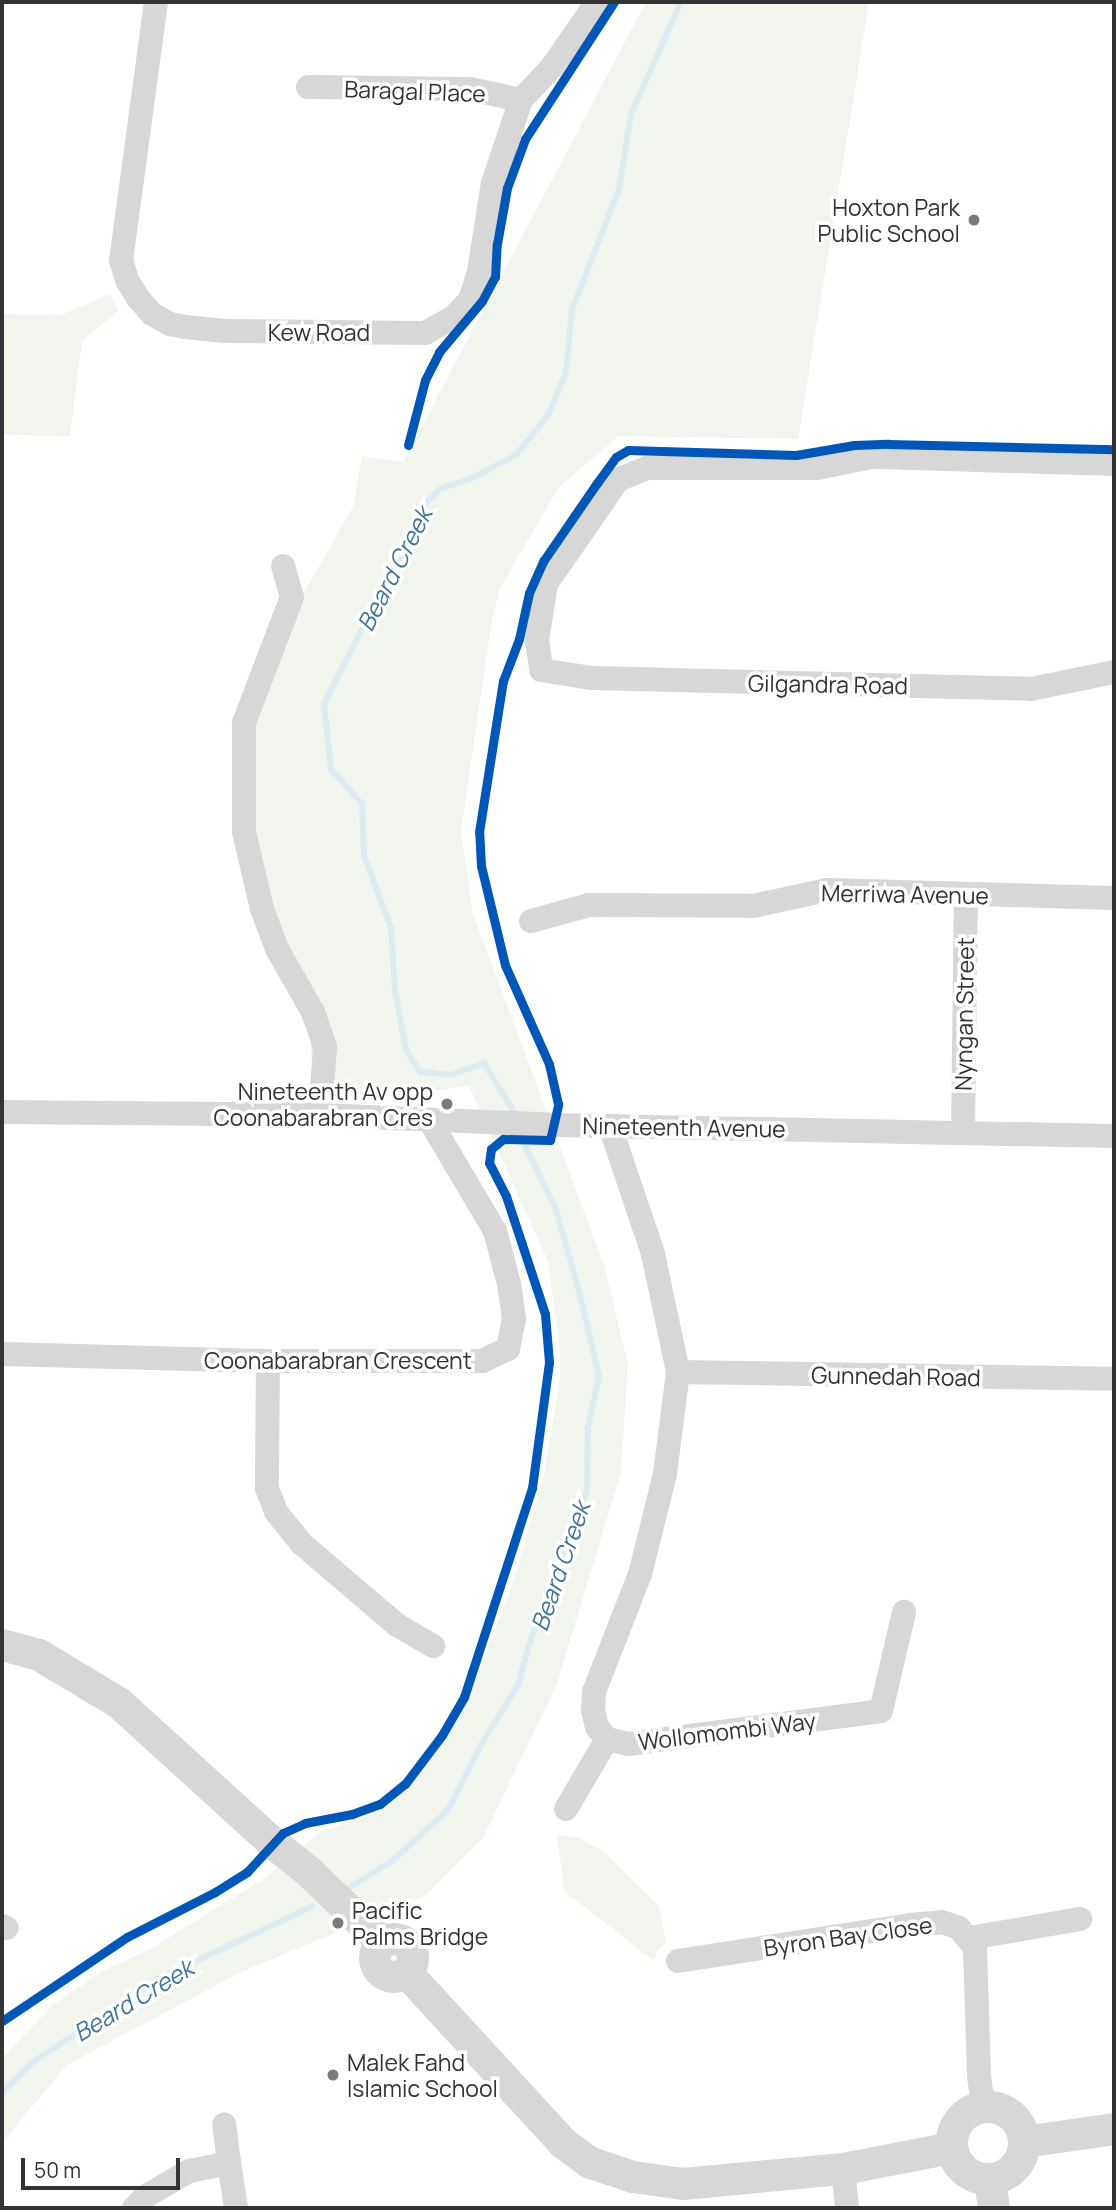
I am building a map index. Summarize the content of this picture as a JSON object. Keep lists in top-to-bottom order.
{
  "streets": {
    "street": [
      "Baragal Place",
      "Kew Road",
      "Gilgandra Road",
      "Merriwa Avenue",
      "Nyngan Street",
      "Nineteenth Avenue",
      "Coonabarabran Crescent",
      "Gunnedah Road",
      "Wollomombi Way",
      "Byron Bay Close"
    ]
  },
  "crossings": [
    ["Baragal Place", "Kew Road"],
    ["Merriwa Avenue", "Nyngan Street"],
    ["Nyngan Street", "Nineteenth Avenue"],
    ["Nineteenth Avenue", "Coonabarabran Crescent"],
    ["Nineteenth Avenue", "Wollomombi Way"],
    ["Gunnedah Road", "Wollomombi Way"]
  ],
  "water": ["Beard Creek"],
  "places": [
    "Hoxton Park Public School",
    "Nineteenth Av opp Coonabarabran Cres",
    "Pacific Palms Bridge",
    "Malek Fahd Islamic School"
  ],
  "scale_bar": "50 m"
}
